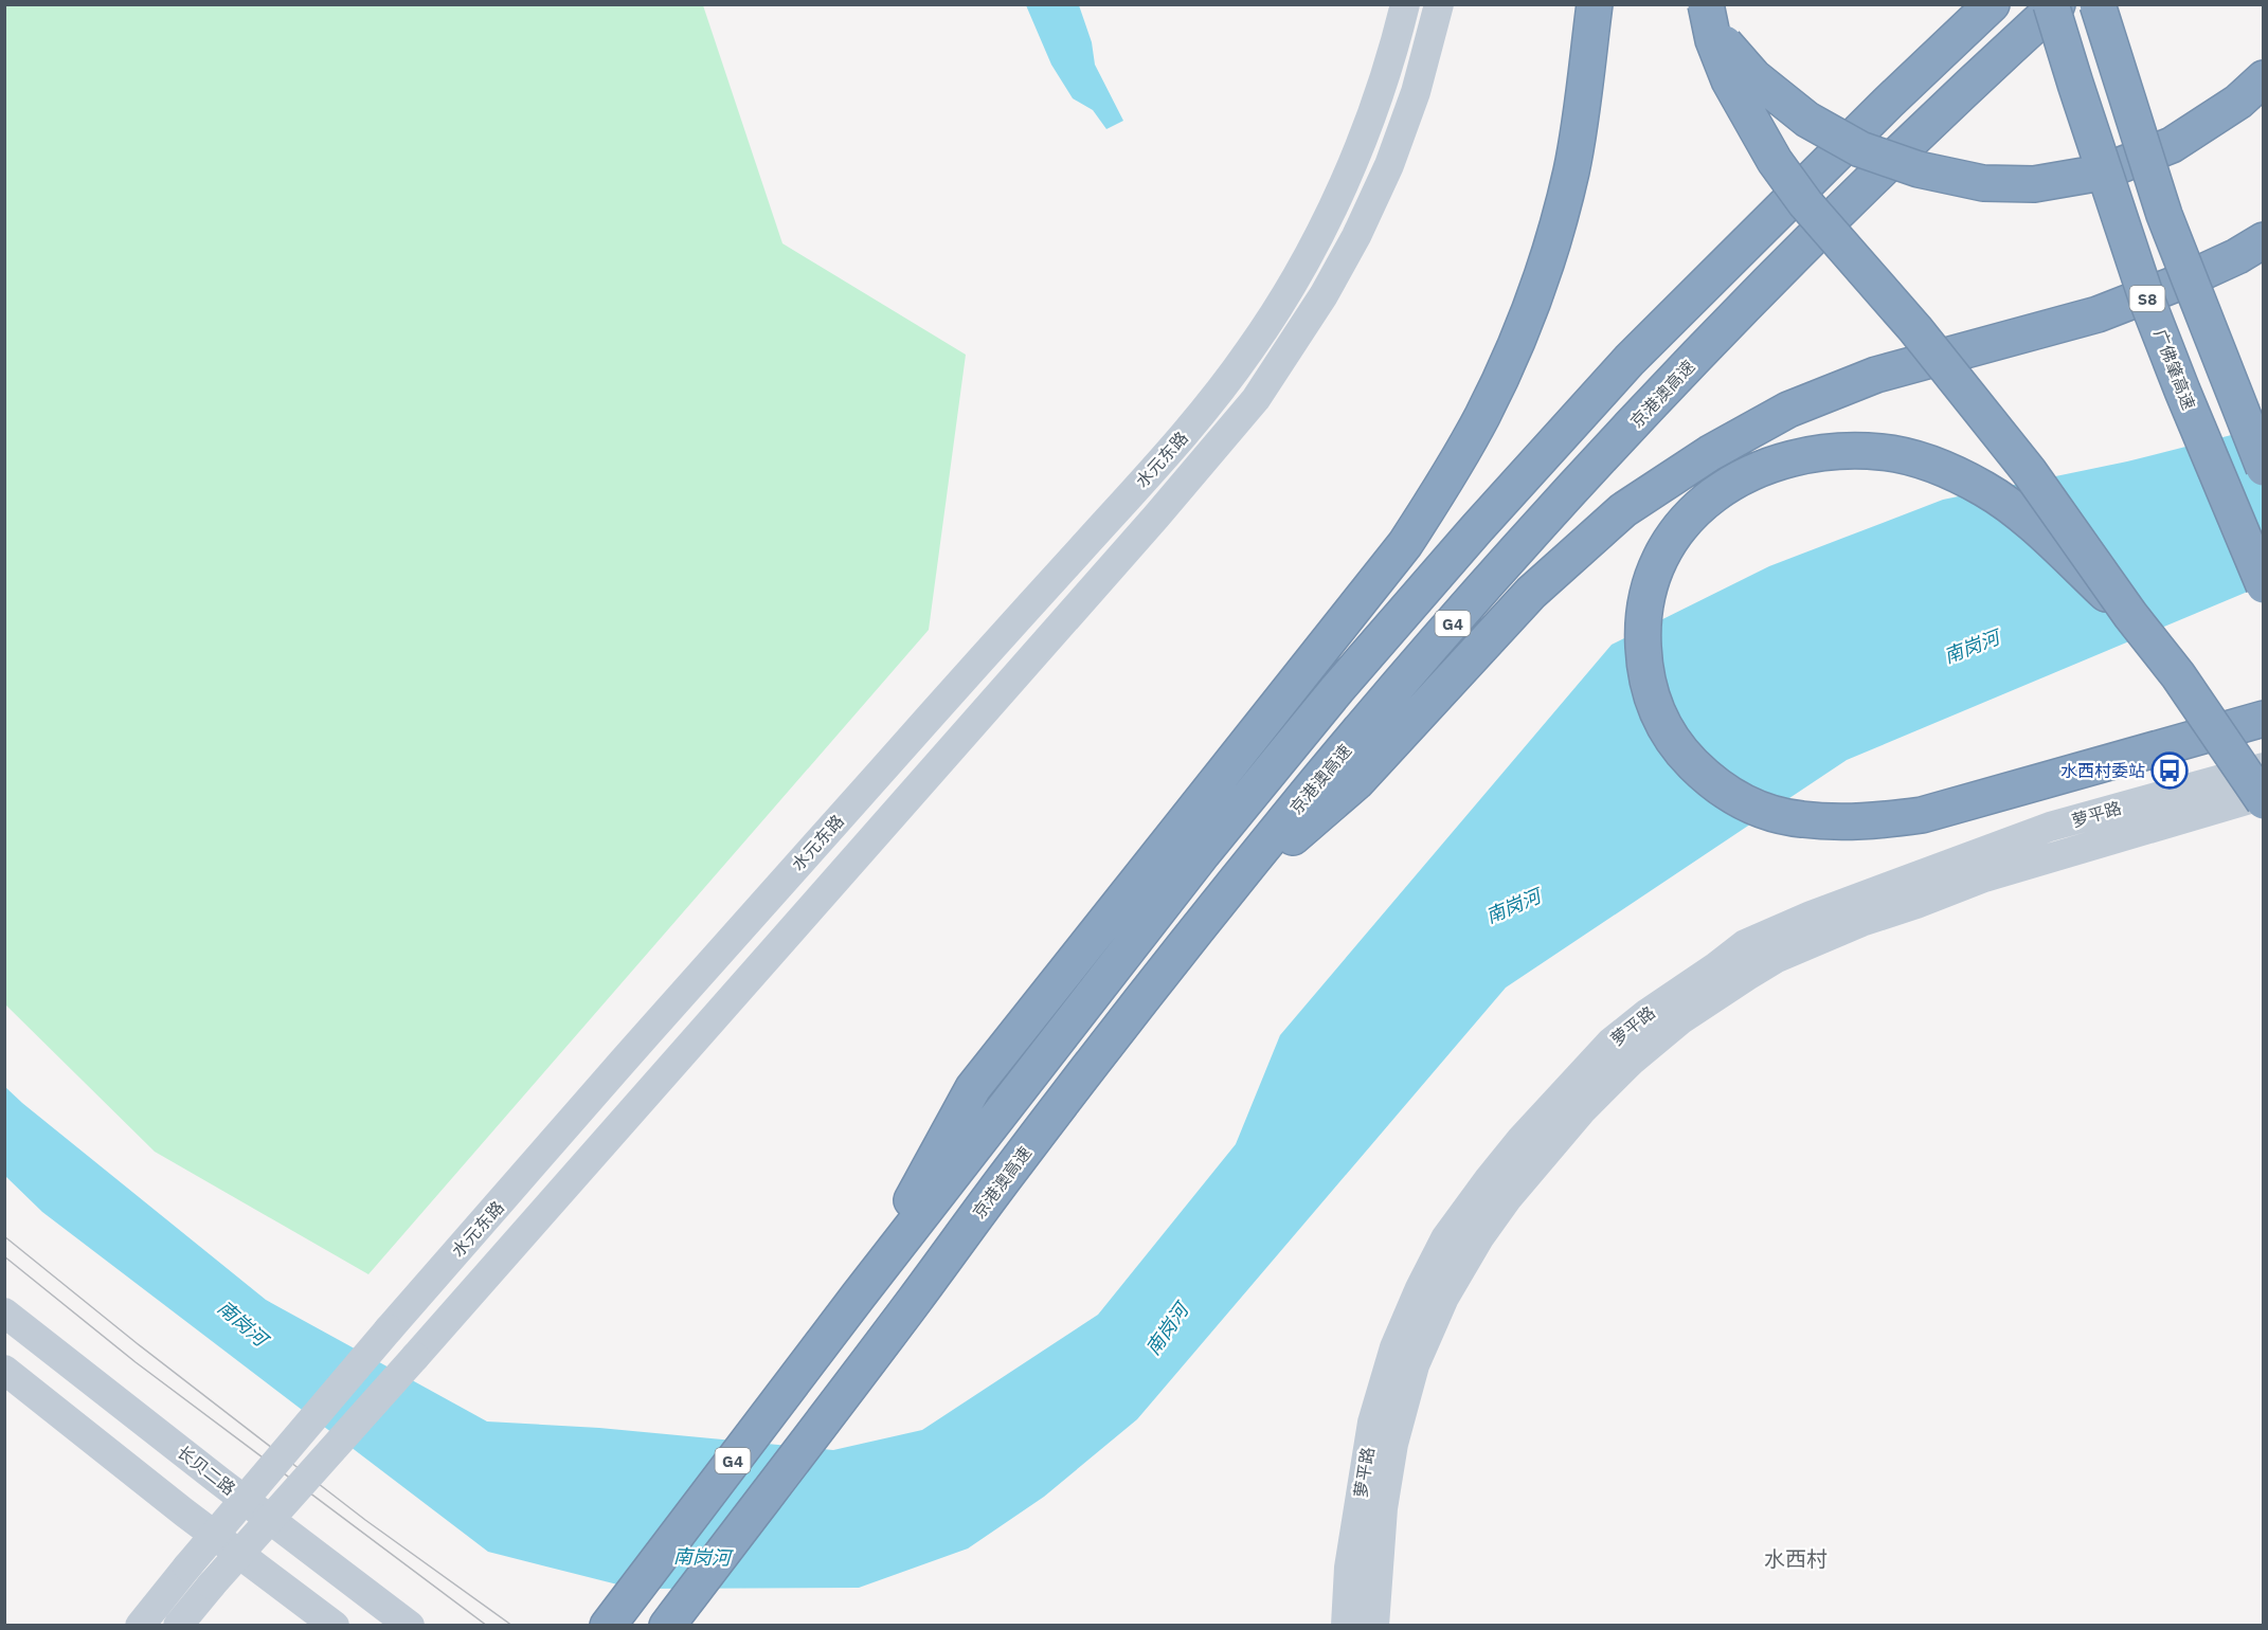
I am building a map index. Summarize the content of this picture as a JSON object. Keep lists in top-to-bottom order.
{
  "streets": {
    "highway": [
      "S8",
      "广佛肇高速",
      "京港澳高速",
      "G4"
    ],
    "main road": ["水元东路", "萝平路", "长贝二路"]
  },
  "districts": ["水西村"],
  "water": ["南岗河"],
  "places": {
    "bus stop": ["水西村委站"]
  }
}
